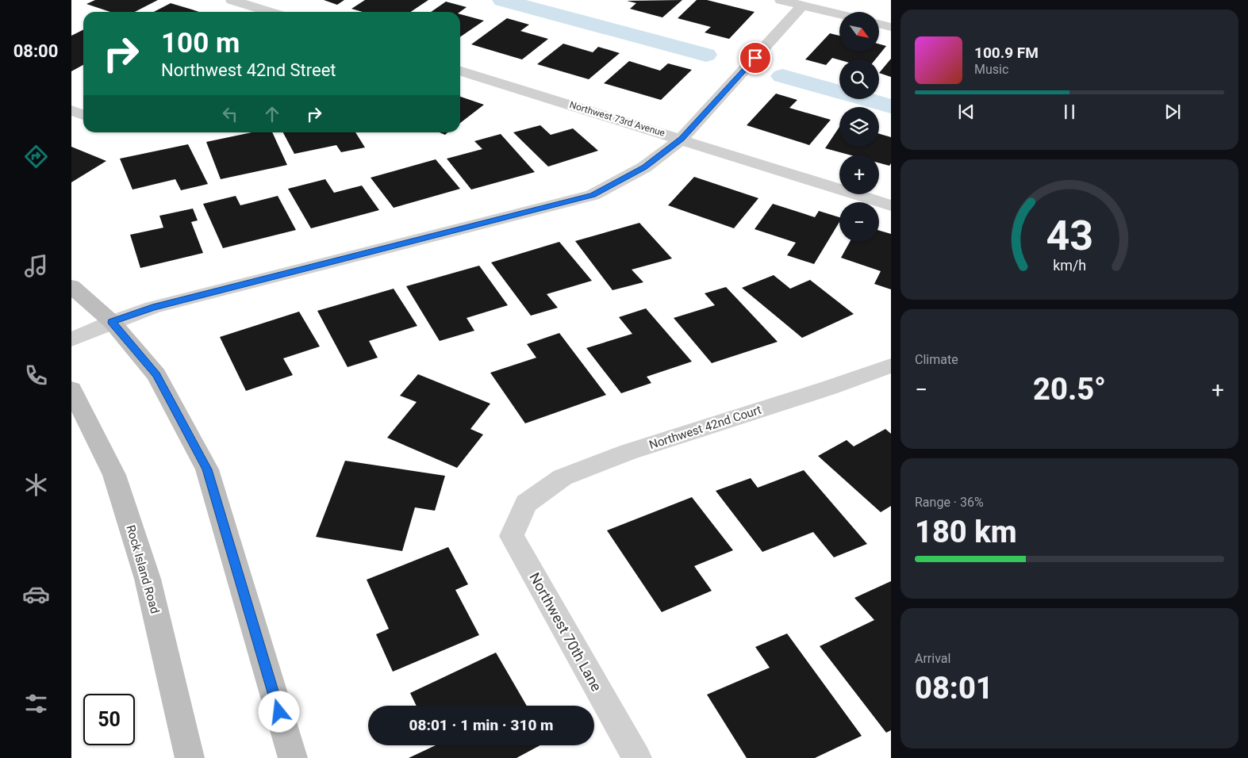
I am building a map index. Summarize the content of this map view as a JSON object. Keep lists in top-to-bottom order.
{
  "streets": {
    "main road": ["Rock Island Road"],
    "street": ["Northwest 73rd Avenue", "Northwest 42nd Court", "Northwest 70th Lane"]
  },
  "crossings": [
    ["Northwest 42nd Court", "Northwest 70th Lane"]
  ],
  "north": "bottom right",
  "page": {
    "tabs": "08:00",
    "map_buttons": ["+", "−"],
    "turn": ["100 m", "Northwest 42nd Street"],
    "song": ["100.9 FM", "Music"],
    "tile": [
      "Climate",
      ["Range · 36%", "180 km"],
      ["Arrival", "08:01"]
    ],
    "heat": ["−", "20.5°", "+"],
    "limit": "50",
    "trip": "08:01 · 1 min · 310 m",
    "gauge": ["43", "km/h"]
  }
}
